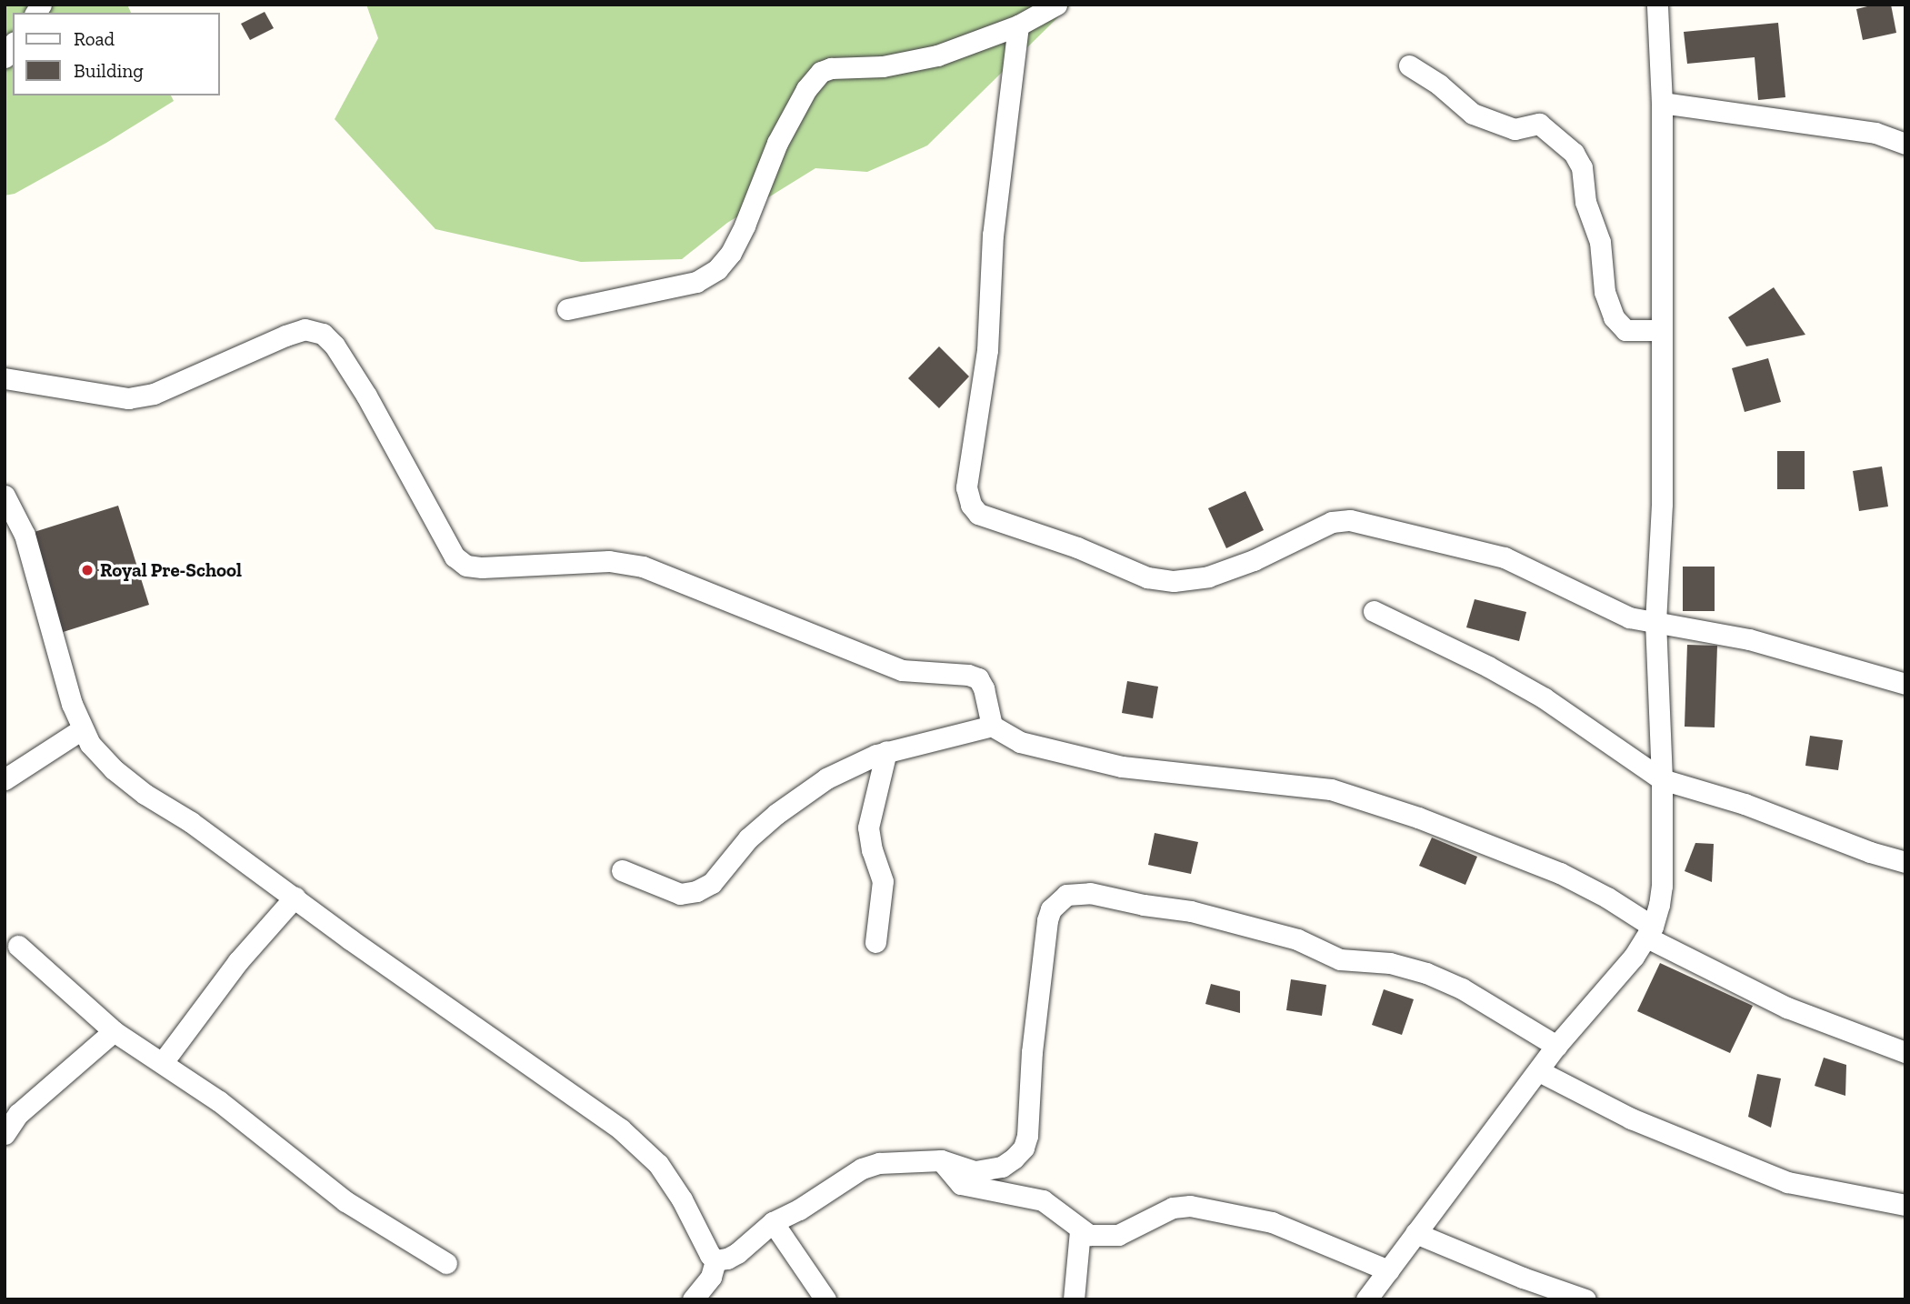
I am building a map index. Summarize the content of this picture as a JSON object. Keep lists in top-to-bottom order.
{
  "places": ["Royal Pre-School"],
  "legend": ["Road", "Building"]
}
